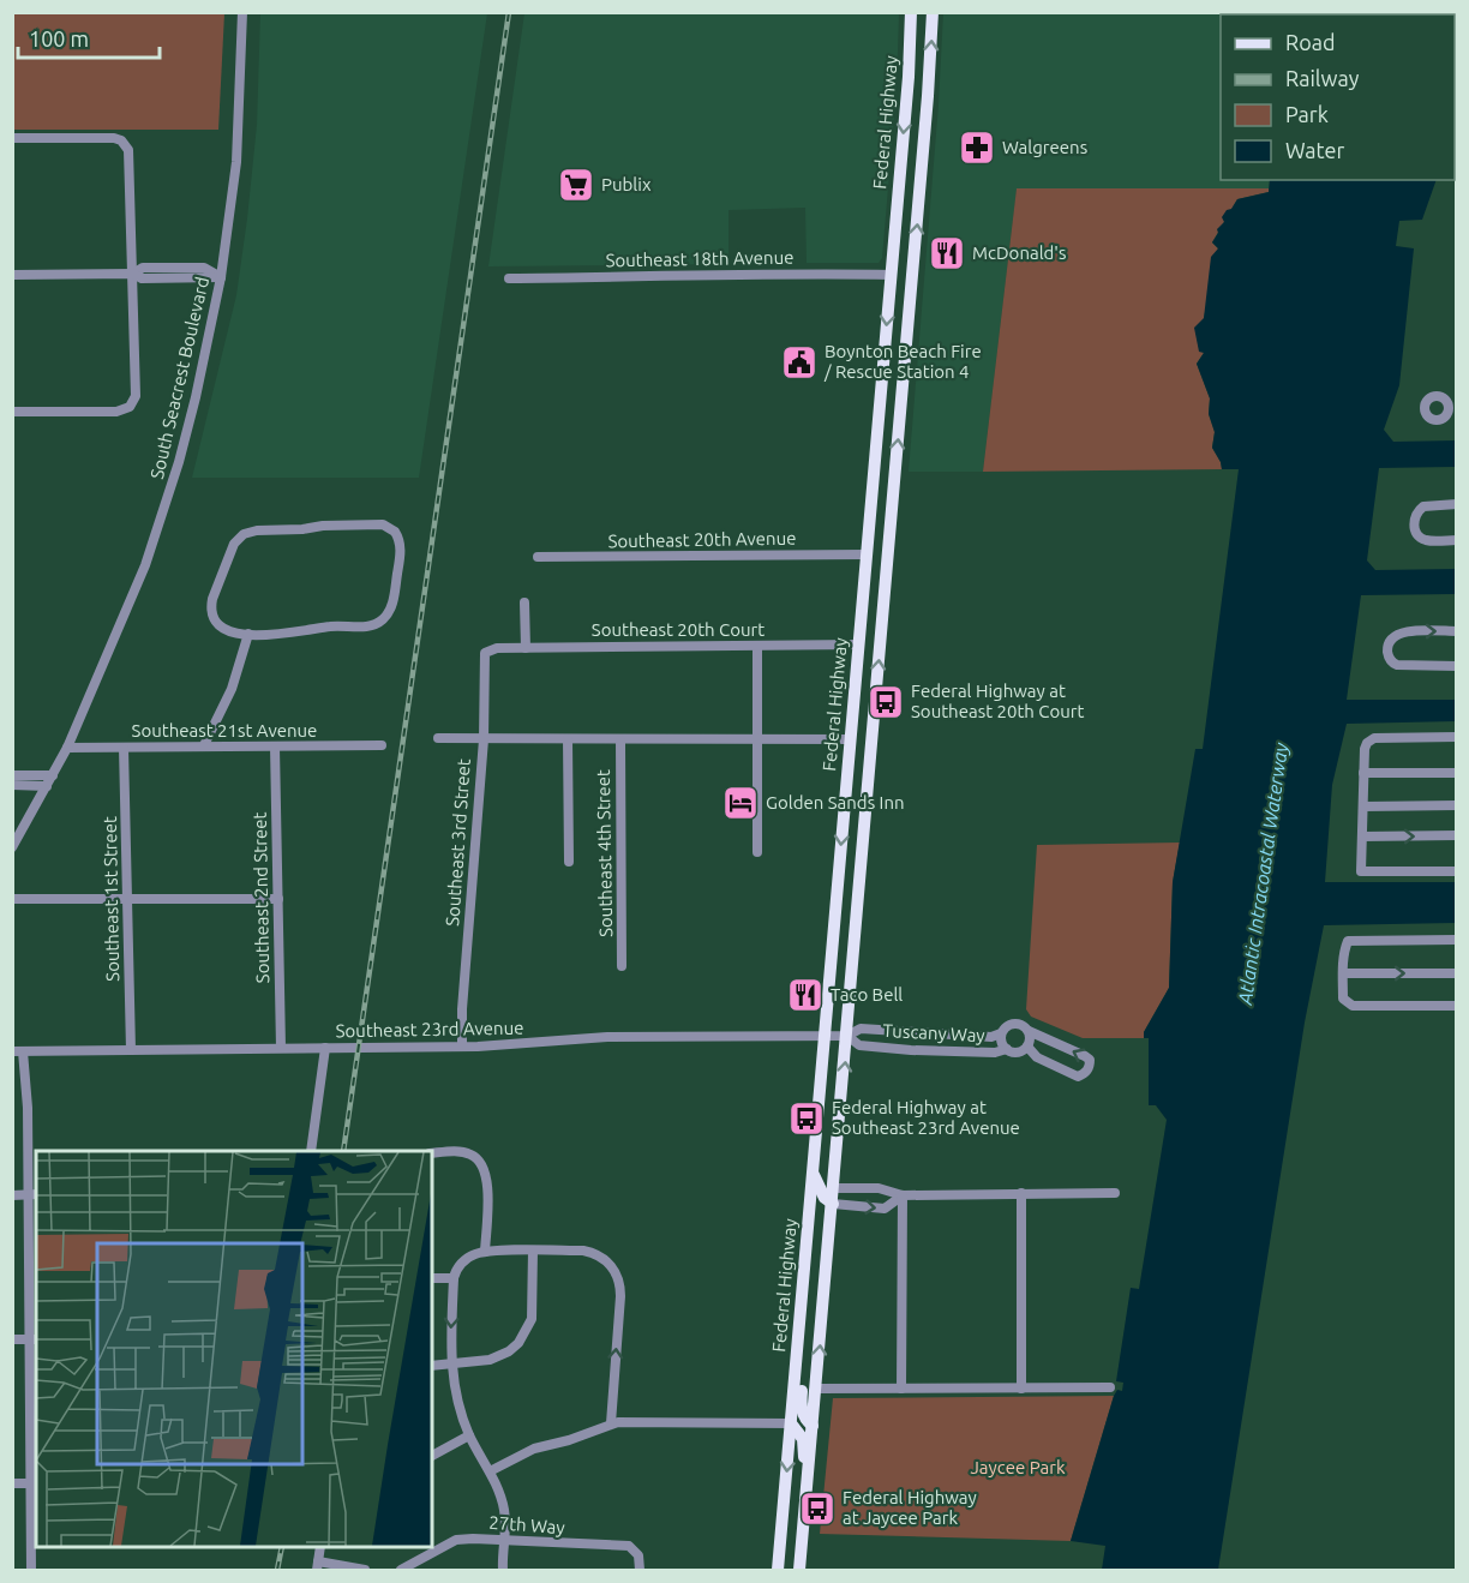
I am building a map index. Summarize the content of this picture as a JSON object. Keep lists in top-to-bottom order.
{
  "streets": {
    "main road": ["Federal Highway"],
    "street": [
      "Southeast 18th Avenue",
      "South Seacrest Boulevard",
      "Southeast 20th Avenue",
      "Southeast 20th Court",
      "Southeast 21st Avenue",
      "Southeast 3rd Street",
      "Southeast 4th Street",
      "Southeast 2nd Street",
      "Southeast 1st Street",
      "Southeast 23rd Avenue",
      "Tuscany Way",
      "27th Way"
    ]
  },
  "crossings": [
    ["Federal Highway", "Southeast 18th Avenue"],
    ["Federal Highway", "Southeast 20th Avenue"],
    ["Federal Highway", "Southeast 20th Court"],
    ["Federal Highway", "Southeast 23rd Avenue"],
    ["South Seacrest Boulevard", "Southeast 21st Avenue"],
    ["Southeast 20th Court", "Southeast 3rd Street"],
    ["Southeast 21st Avenue", "Southeast 2nd Street"],
    ["Southeast 21st Avenue", "Southeast 1st Street"],
    ["Southeast 3rd Street", "Southeast 23rd Avenue"],
    ["Southeast 2nd Street", "Southeast 23rd Avenue"],
    ["Southeast 1st Street", "Southeast 23rd Avenue"],
    ["Southeast 23rd Avenue", "Tuscany Way"]
  ],
  "water": ["Atlantic Intracoastal Waterway"],
  "parks": ["Jaycee Park"],
  "places": {
    "pharmacy": ["Walgreens"],
    "supermarket": ["Publix"],
    "restaurant": ["McDonald's", "Taco Bell"],
    "public building": ["Boynton Beach Fire / Rescue Station 4"],
    "bus stop": ["Federal Highway at Southeast 20th Court", "Federal Highway at Southeast 23rd Avenue", "Federal Highway at Jaycee Park"],
    "hotel": ["Golden Sands Inn"]
  },
  "legend": [
    "Road",
    "Railway",
    "Park",
    "Water"
  ],
  "scale_bar": "100 m"
}
